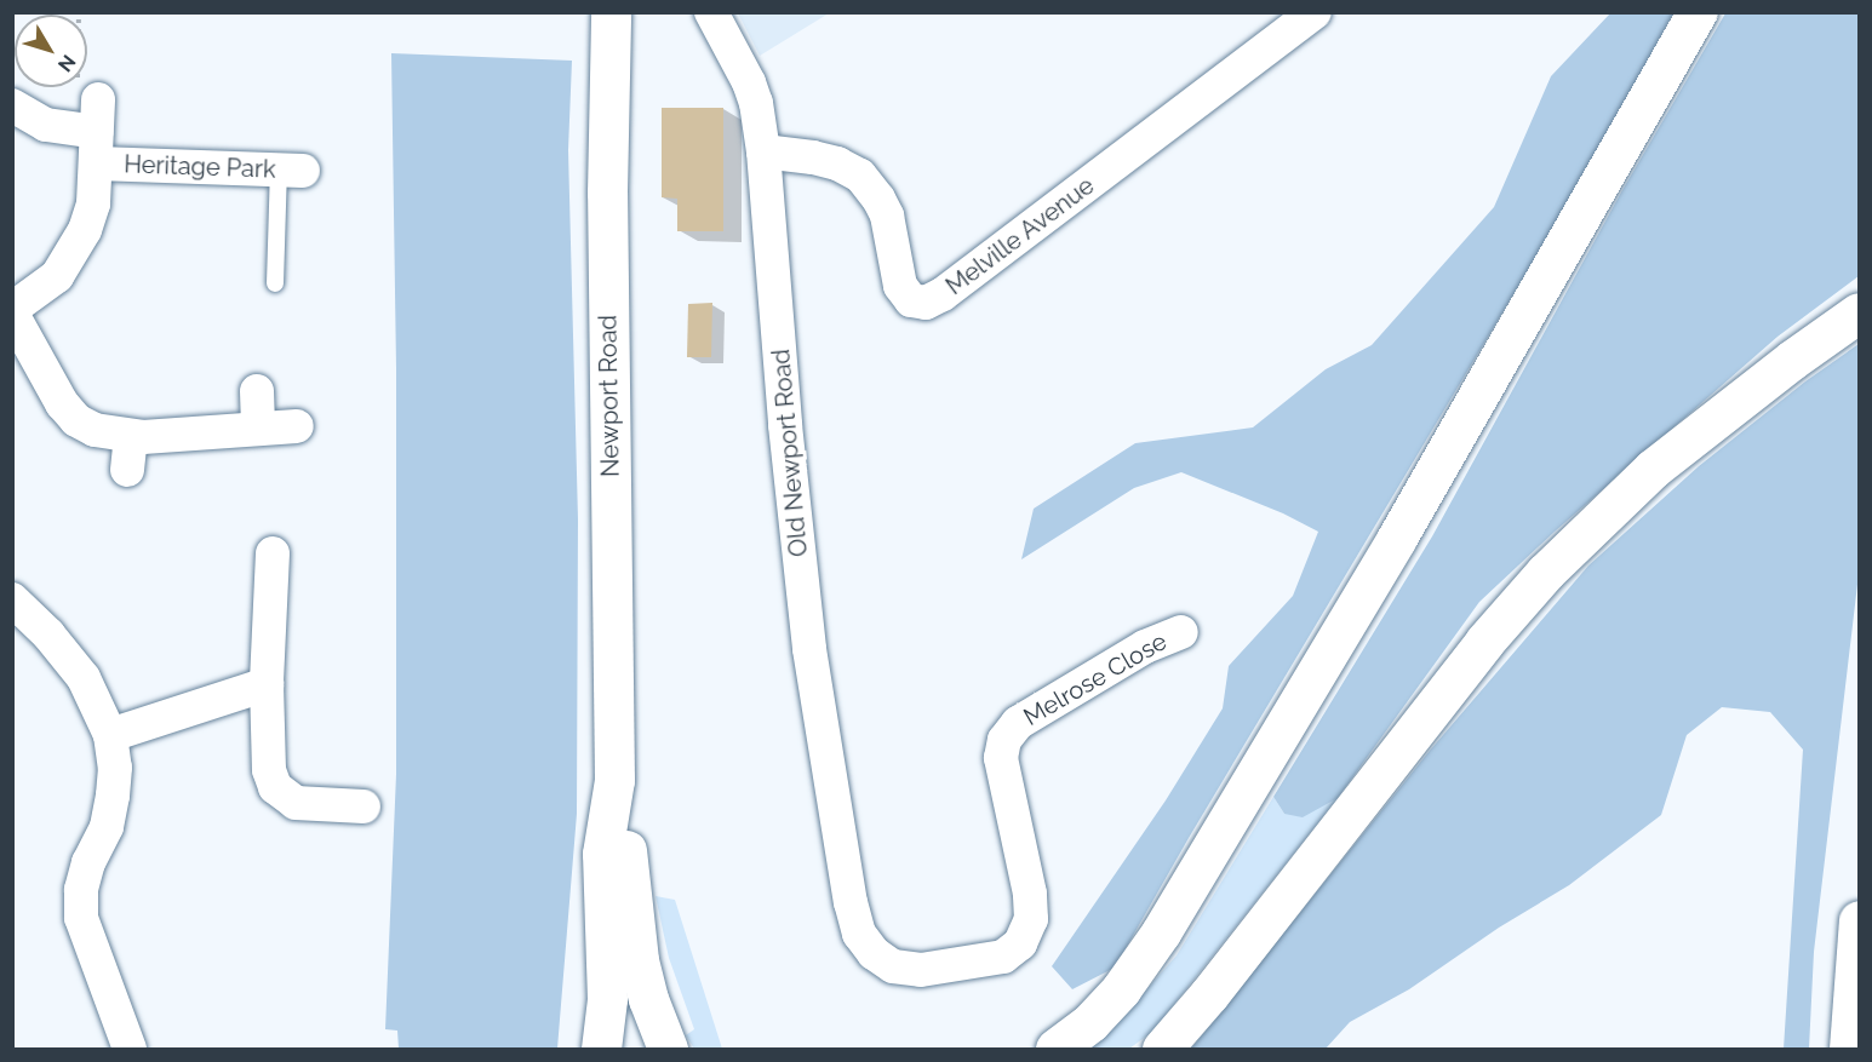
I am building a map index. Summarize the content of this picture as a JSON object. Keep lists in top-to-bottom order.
{
  "streets": {
    "main road": ["Newport Road"],
    "street": [
      "Heritage Park",
      "Melville Avenue",
      "Old Newport Road",
      "Melrose Close"
    ]
  },
  "crossings": [
    ["Melville Avenue", "Old Newport Road"],
    ["Old Newport Road", "Melrose Close"]
  ],
  "north": "bottom right"
}
